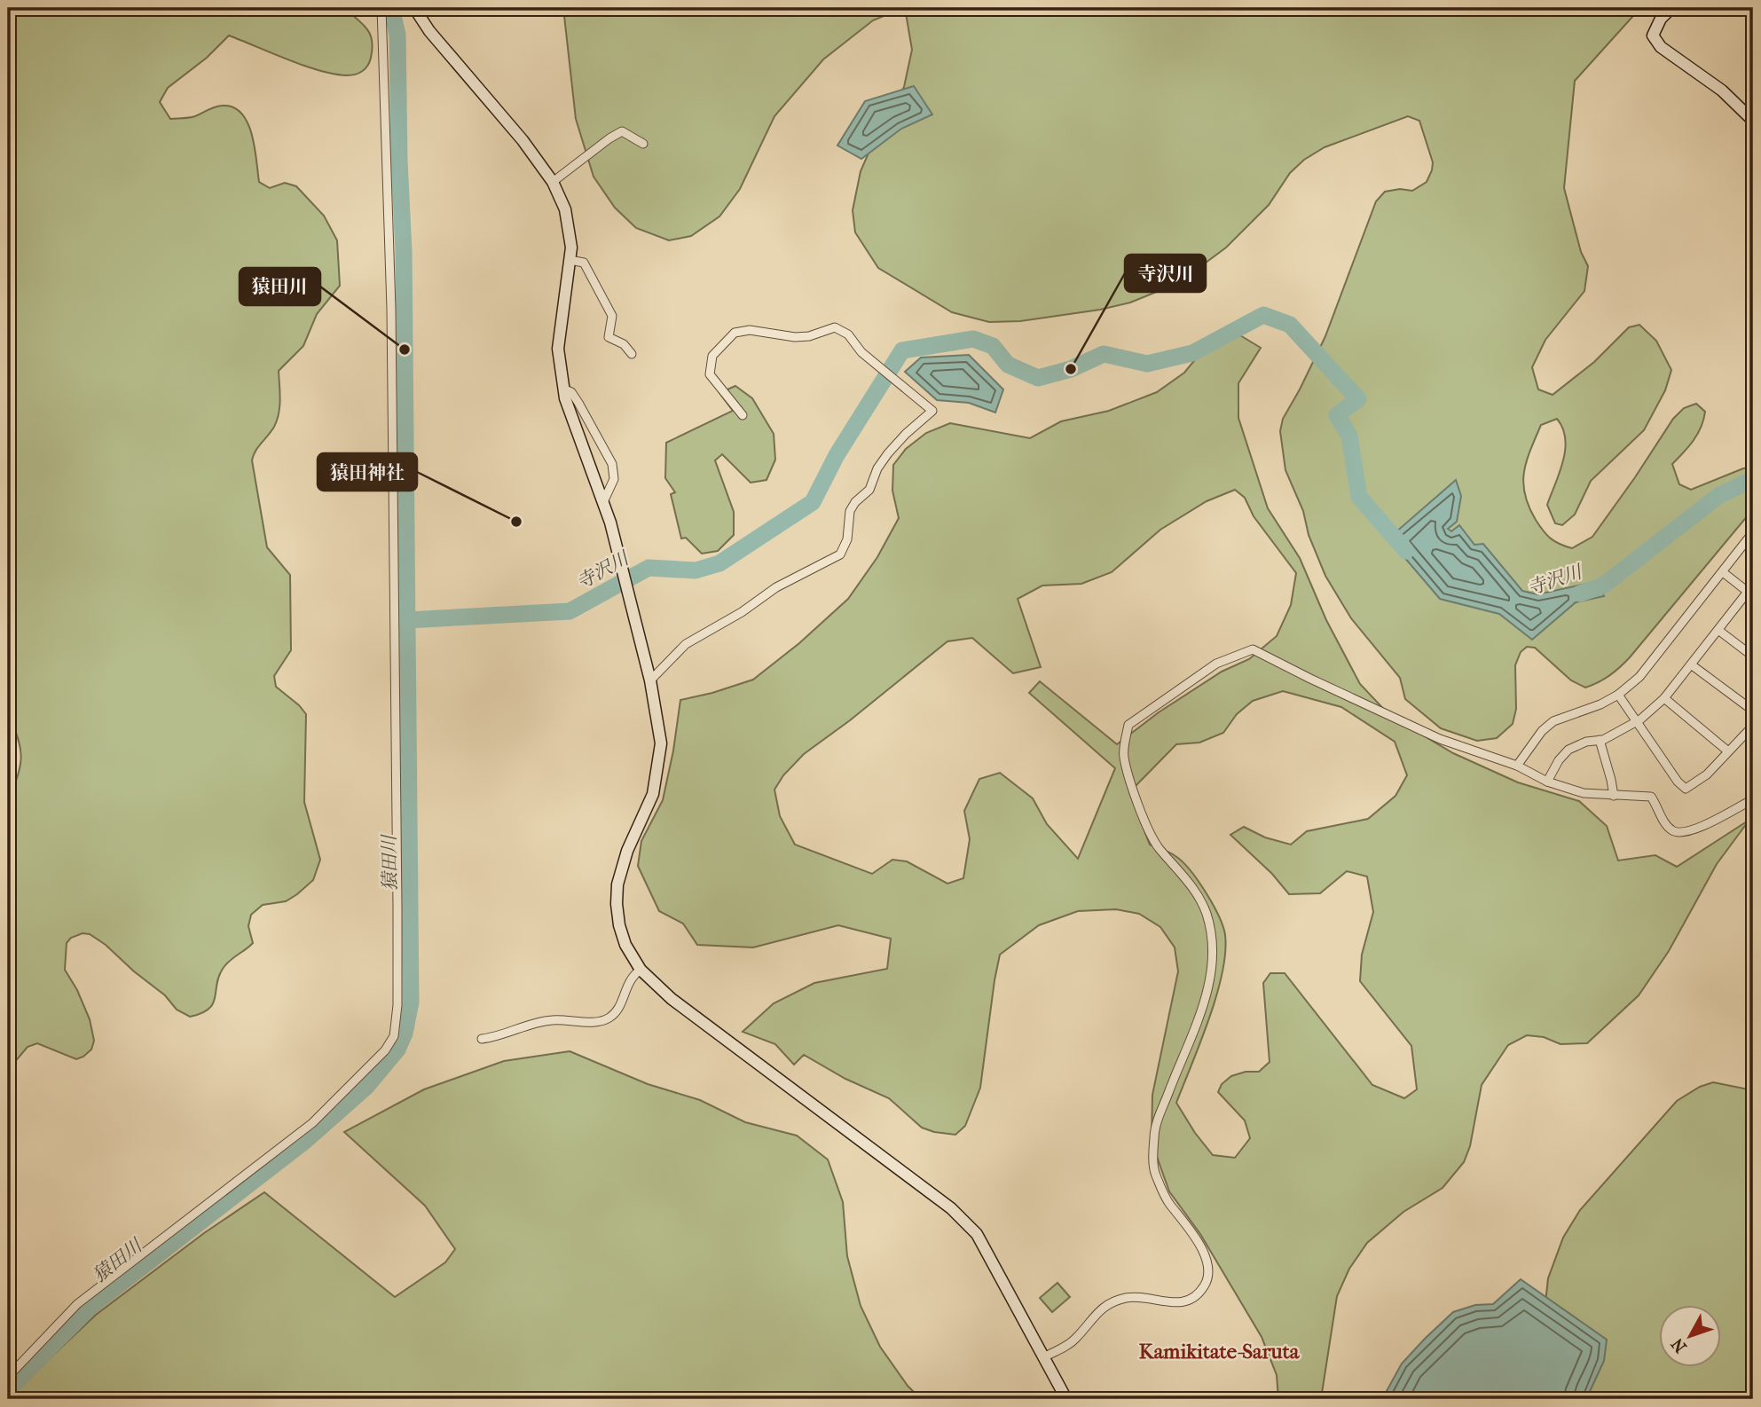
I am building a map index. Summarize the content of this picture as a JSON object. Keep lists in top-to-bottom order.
{
  "districts": ["Kamikitate-Saruta"],
  "water": ["寺沢川", "猿田川"],
  "places": ["猿田川", "寺沢川", "猿田神社"],
  "north": "bottom left"
}
